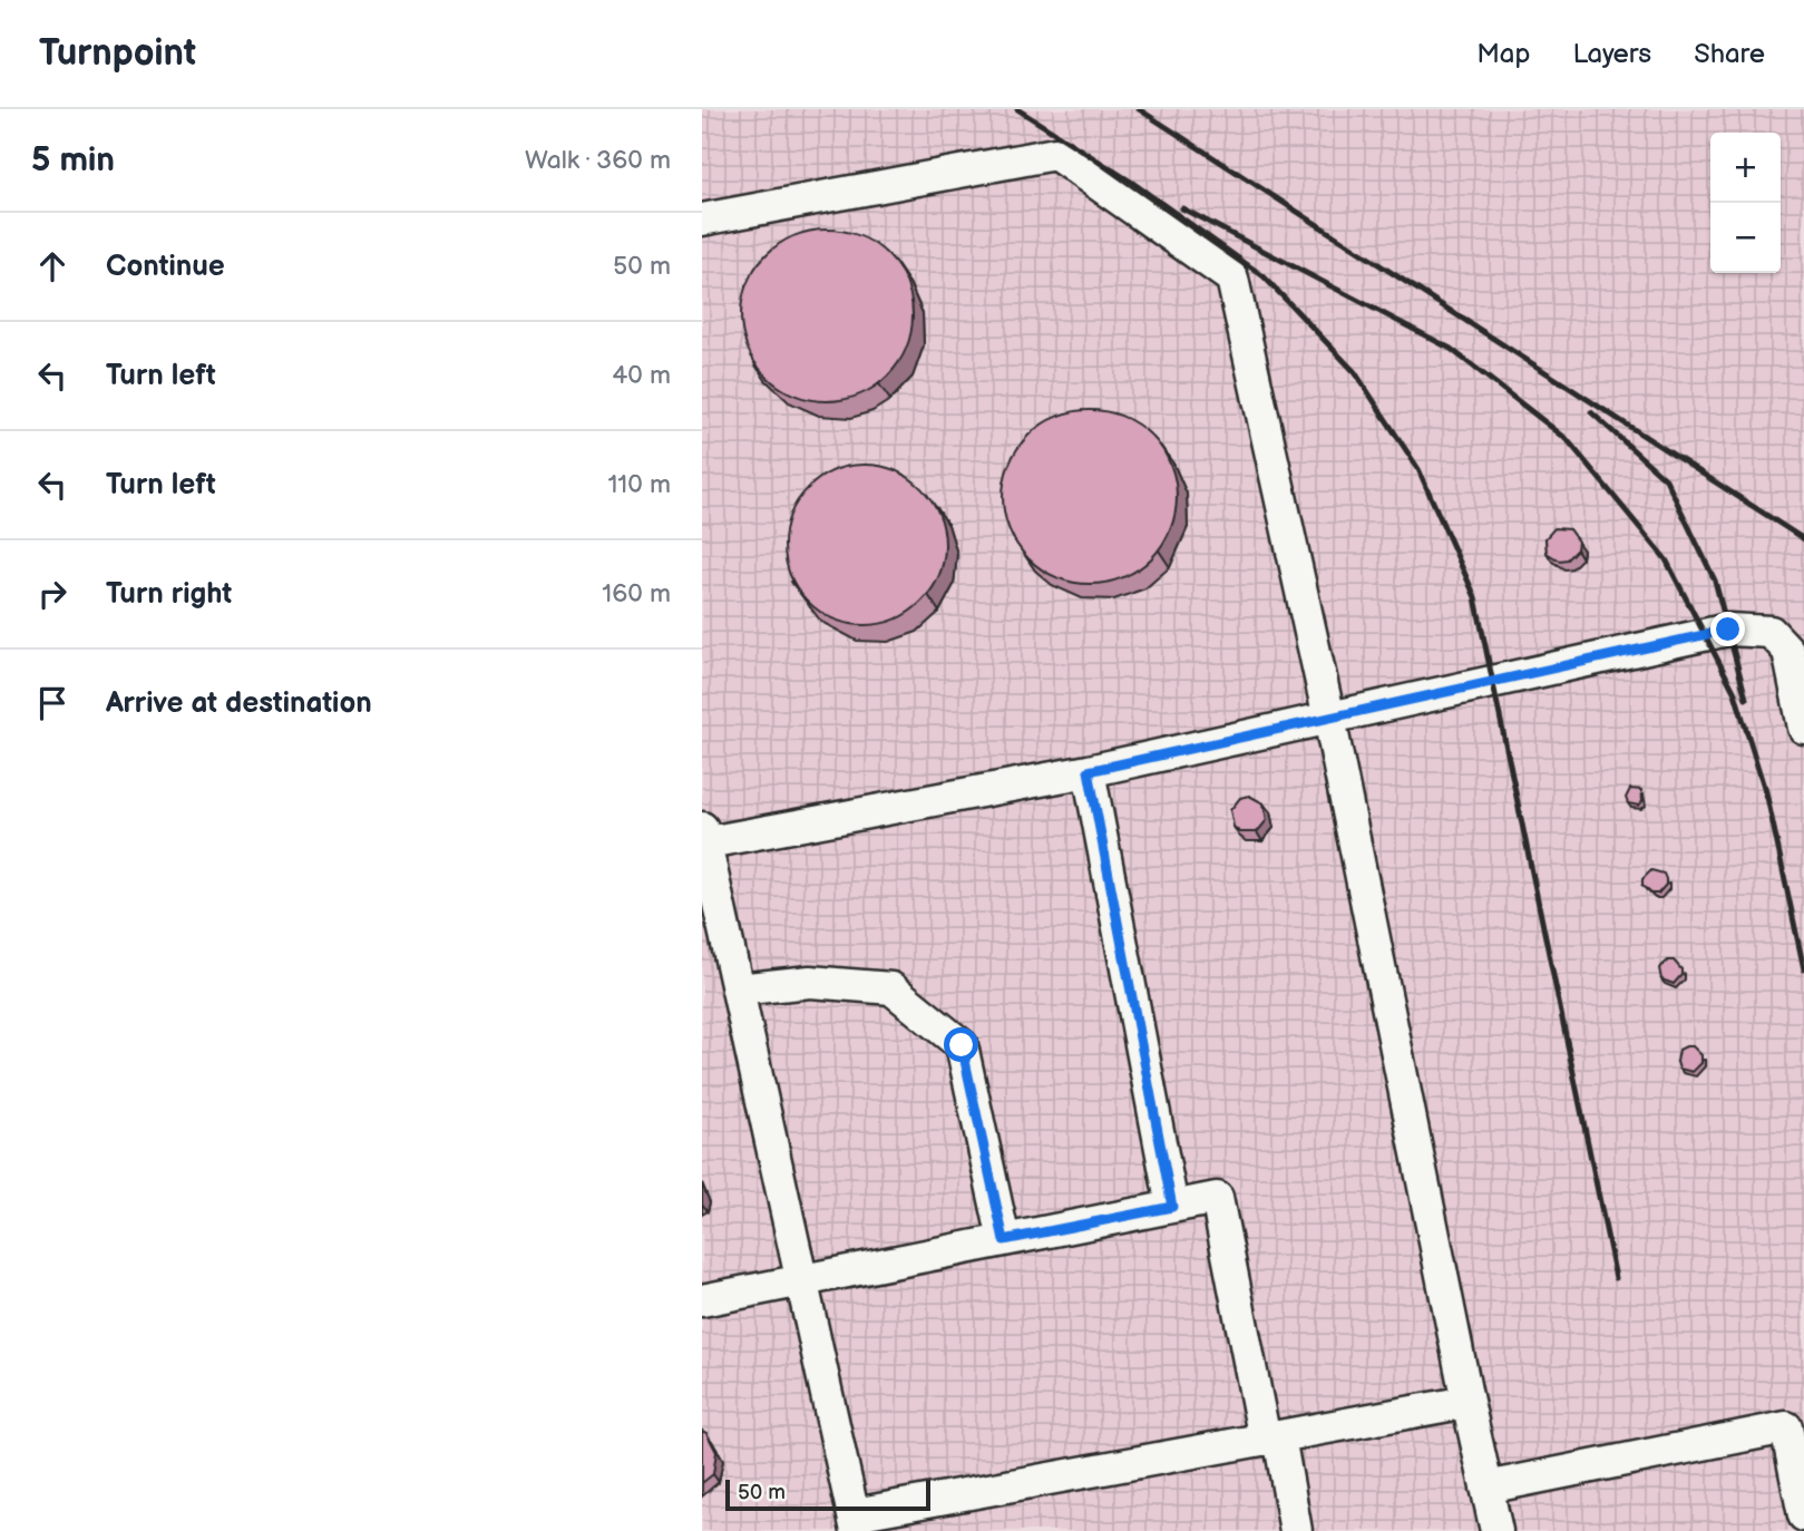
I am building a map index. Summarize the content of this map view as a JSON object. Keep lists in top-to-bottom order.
{
  "scale_bar": "50 m",
  "page": {
    "header": "Turnpoint",
    "nav": ["Map", "Layers", "Share"],
    "heading": ["5 min", "Walk · 360 m"],
    "map_buttons": ["+", "−"],
    "list": [
      ["Continue", "50 m"],
      ["Turn left", "40 m"],
      ["Turn left", "110 m"],
      ["Turn right", "160 m"],
      "Arrive at destination"
    ],
    "scale": "50 m"
  }
}
